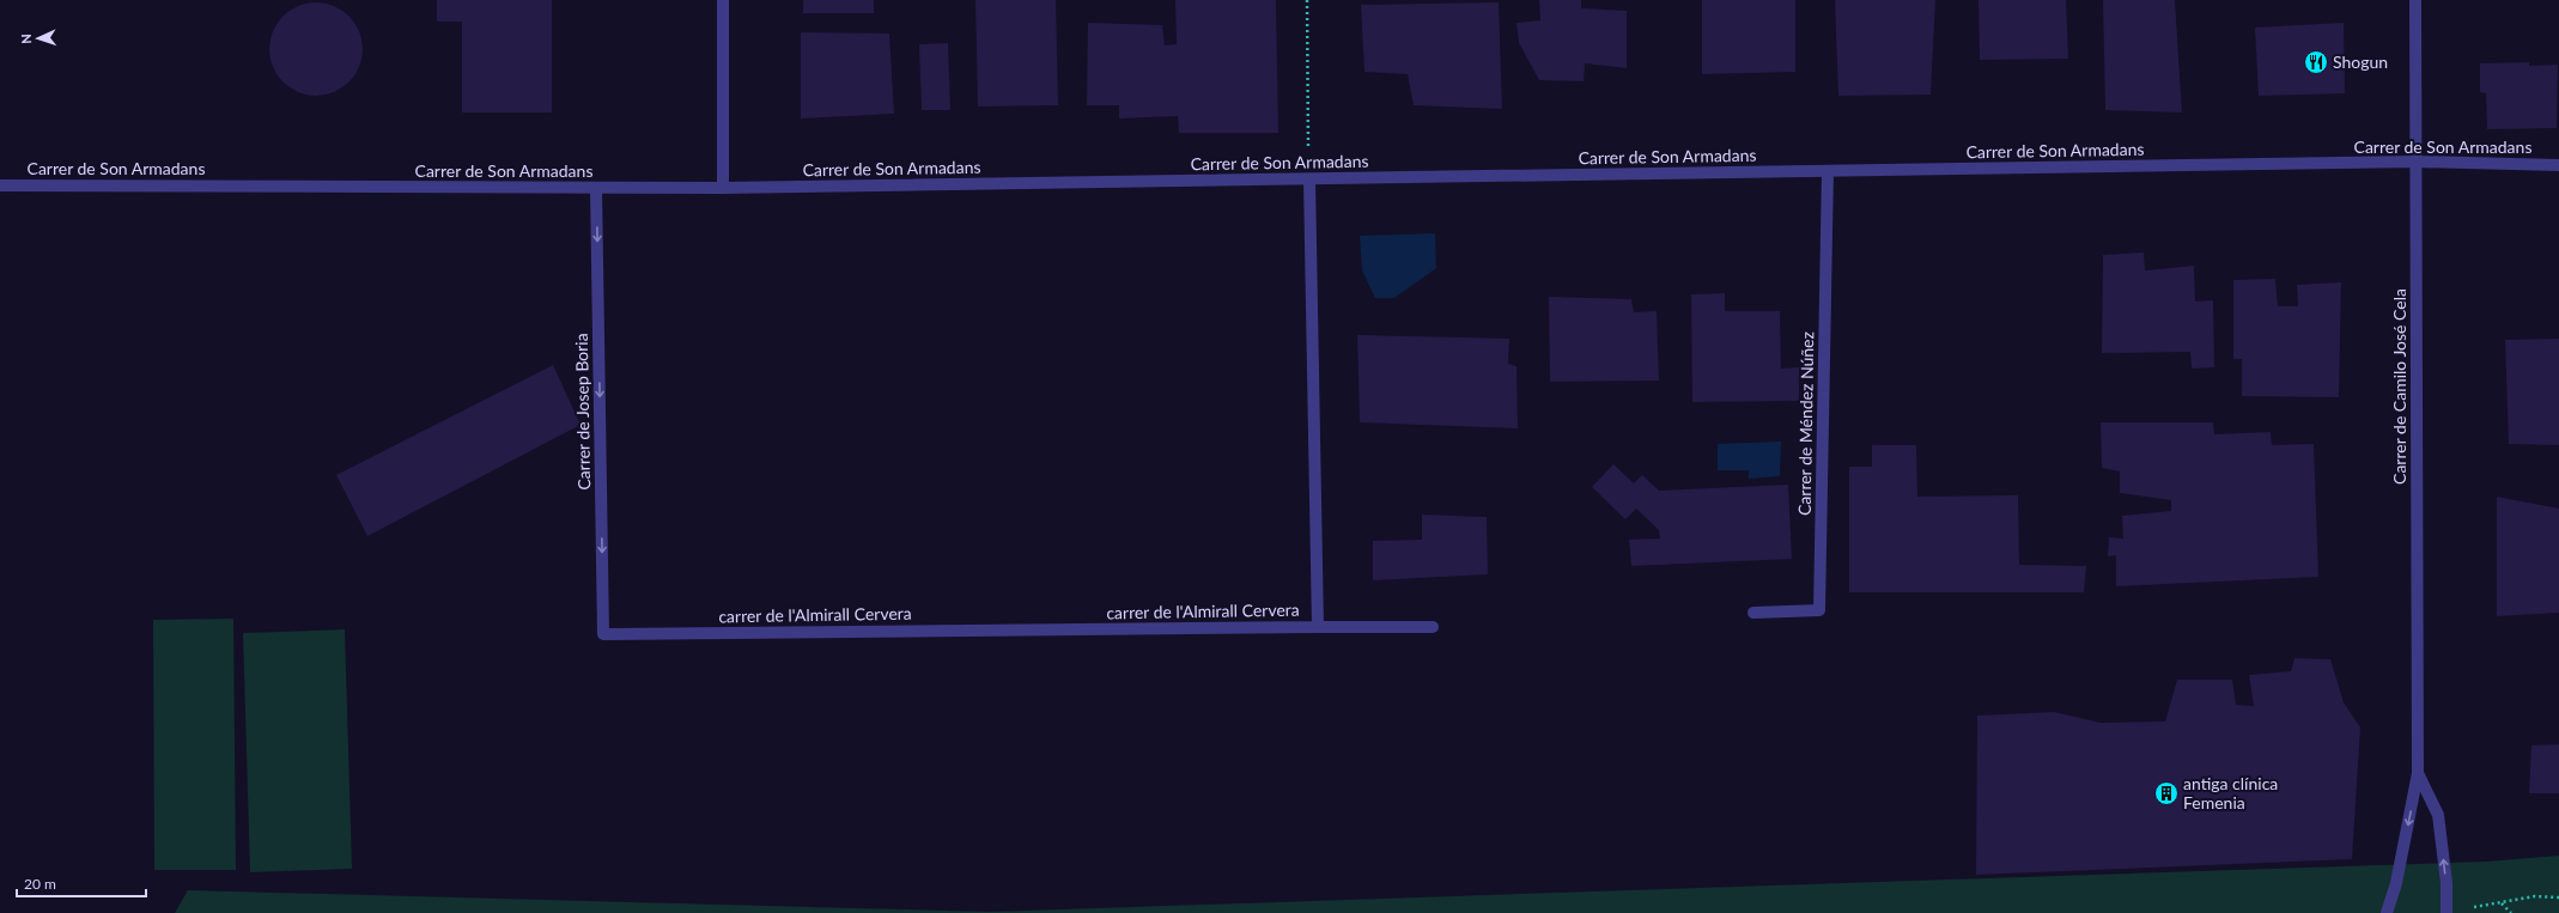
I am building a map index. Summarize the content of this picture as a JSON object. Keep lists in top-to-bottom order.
{
  "streets": {
    "street": [
      "Carrer de Son Armadans",
      "Carrer de Camilo José Cela",
      "Carrer de Josep Boria",
      "Carrer de Méndez Núñez",
      "carrer de l'Almirall Cervera"
    ]
  },
  "crossings": [
    ["Carrer de Son Armadans", "Carrer de Camilo José Cela"],
    ["Carrer de Son Armadans", "Carrer de Josep Boria"],
    ["Carrer de Son Armadans", "Carrer de Méndez Núñez"],
    ["Carrer de Son Armadans", "carrer de l'Almirall Cervera"],
    ["Carrer de Josep Boria", "carrer de l'Almirall Cervera"]
  ],
  "one_way": ["Carrer de Josep Boria"],
  "places": {
    "restaurant": ["Shogun"],
    "building": ["antiga clínica Femenia"]
  },
  "scale_bar": "20 m",
  "north": "left"
}
